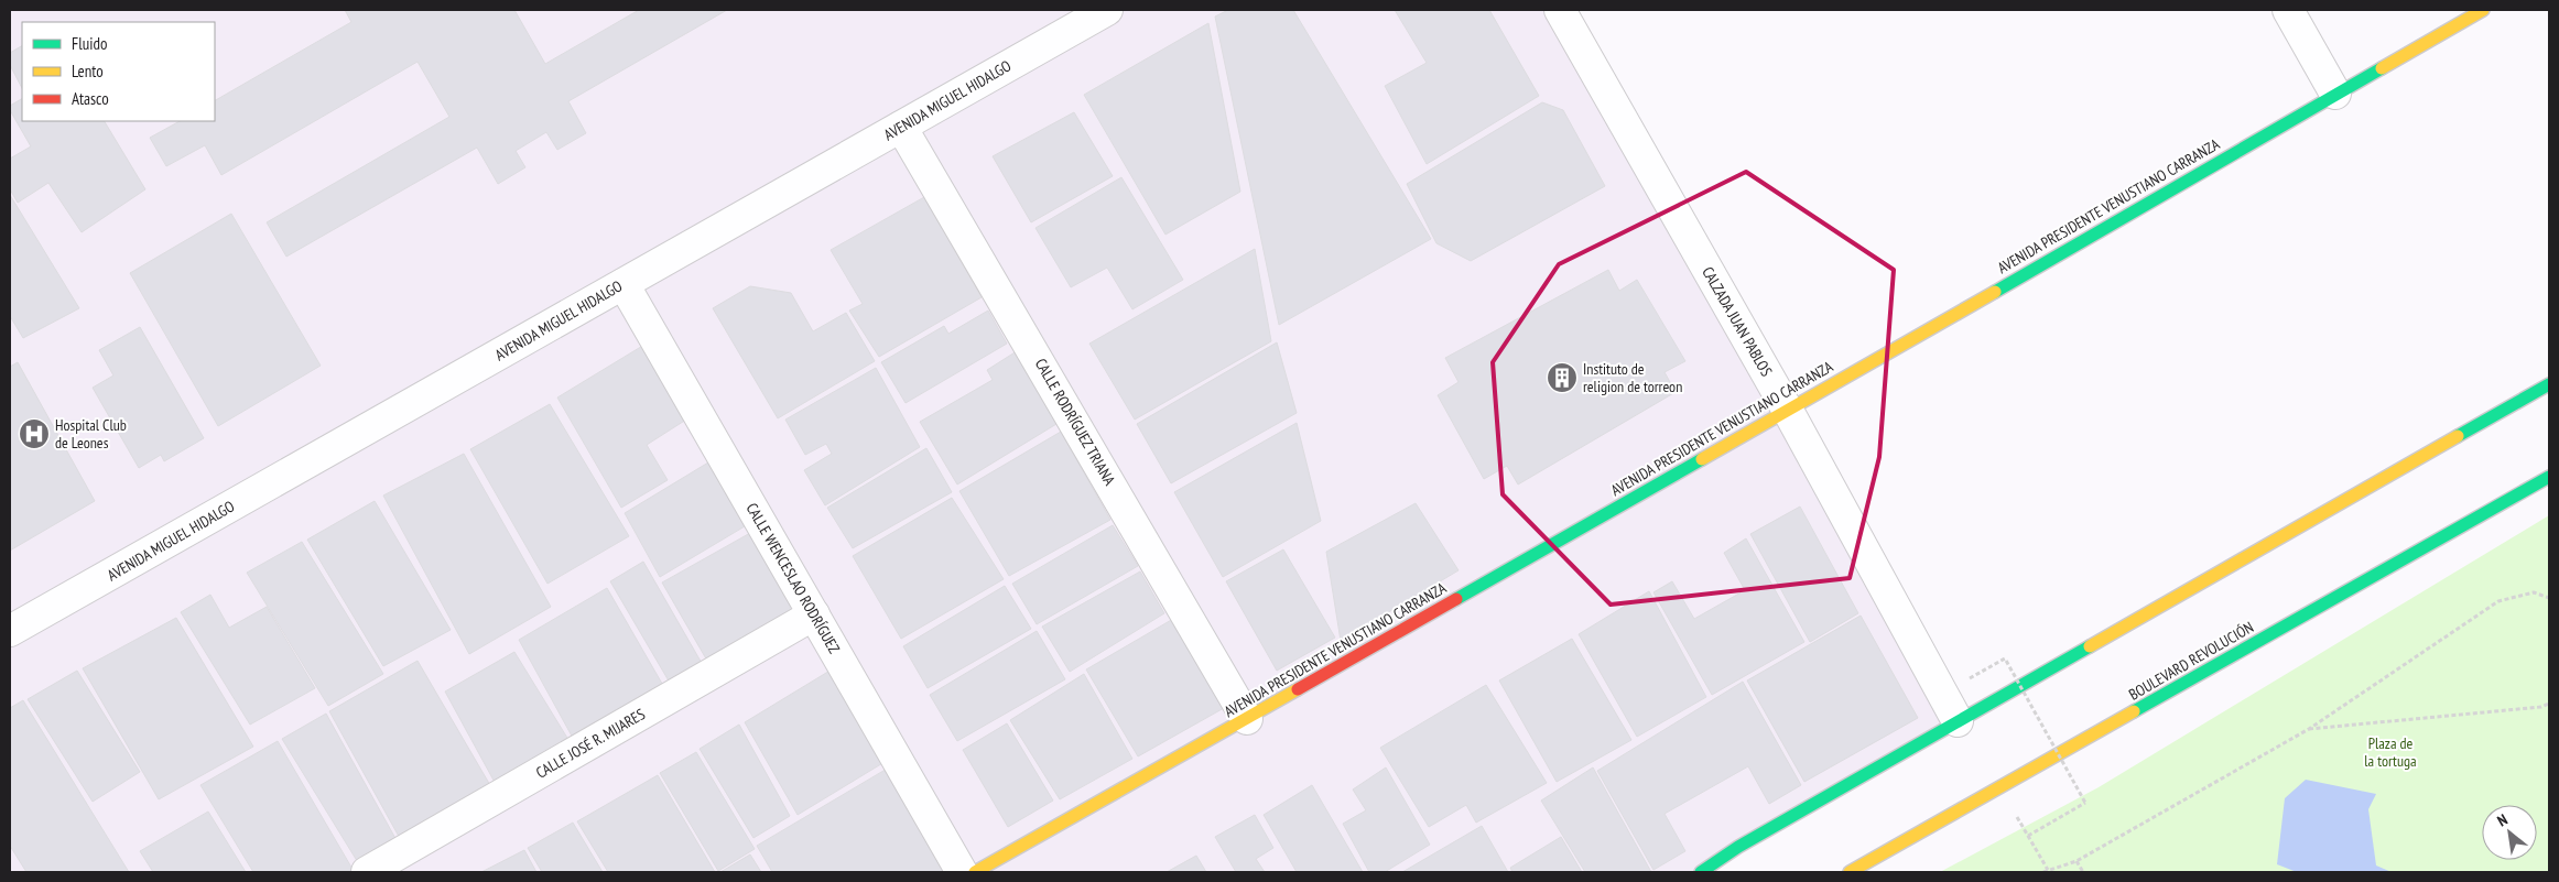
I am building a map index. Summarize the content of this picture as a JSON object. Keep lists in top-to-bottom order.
{
  "streets": {
    "main road": ["AVENIDA PRESIDENTE VENUSTIANO CARRANZA", "BOULEVARD REVOLUCIÓN"],
    "street": [
      "AVENIDA MIGUEL HIDALGO",
      "CALZADA JUAN PABLOS",
      "CALLE RODRÍGUEZ TRIANA",
      "CALLE WENCESLAO RODRÍGUEZ",
      "CALLE JOSÉ R. MIJARES"
    ]
  },
  "crossings": [
    ["AVENIDA MIGUEL HIDALGO", "CALLE RODRÍGUEZ TRIANA"],
    ["AVENIDA MIGUEL HIDALGO", "CALLE WENCESLAO RODRÍGUEZ"],
    ["AVENIDA PRESIDENTE VENUSTIANO CARRANZA", "CALZADA JUAN PABLOS"],
    ["AVENIDA PRESIDENTE VENUSTIANO CARRANZA", "CALLE RODRÍGUEZ TRIANA"],
    ["CALLE WENCESLAO RODRÍGUEZ", "CALLE JOSÉ R. MIJARES"]
  ],
  "parks": ["Plaza de la tortuga"],
  "places": {
    "building": ["Instituto de religion de torreon"],
    "hospital": ["Hospital Club de Leones"]
  },
  "legend": ["Fluido", "Lento", "Atasco"],
  "north": "top left"
}
